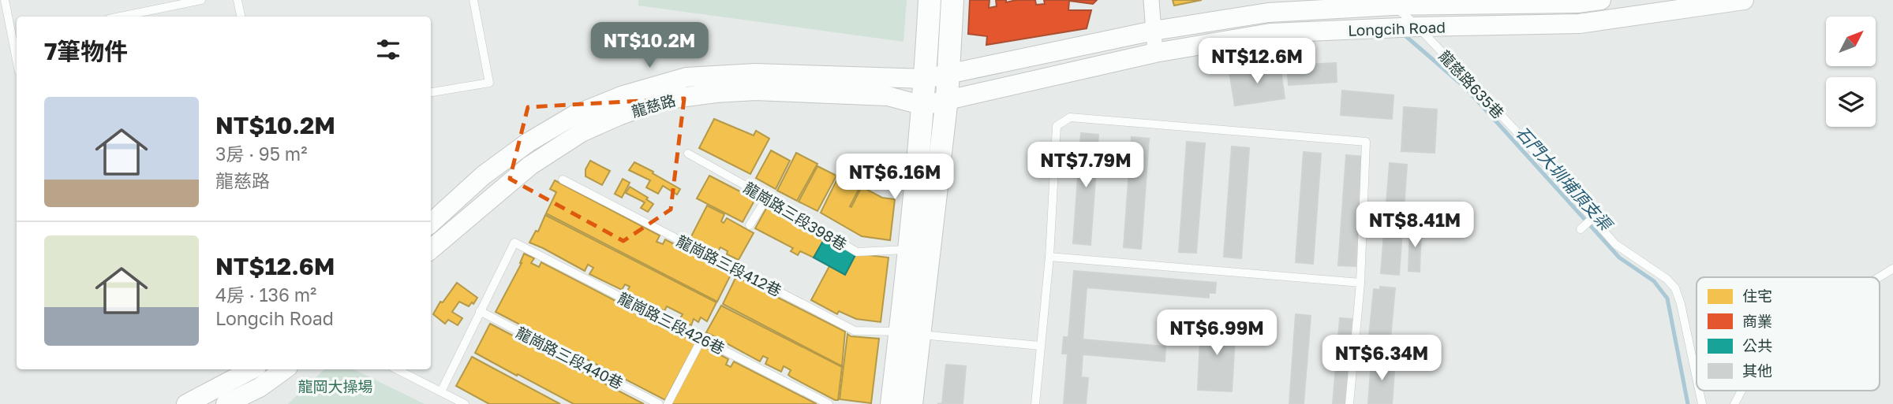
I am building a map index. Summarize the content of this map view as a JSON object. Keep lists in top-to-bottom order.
{
  "streets": {
    "street": ["Longcih Road", "龍慈路"],
    "lane": [
      "龍慈路635巷",
      "龍崗路三段398巷",
      "龍崗路三段412巷",
      "龍崗路三段426巷",
      "龍崗路三段440巷"
    ]
  },
  "crossings": [
    ["Longcih Road", "龍慈路635巷"],
    ["Longcih Road", "龍慈路"],
    ["龍崗路三段426巷", "龍崗路三段440巷"]
  ],
  "water": ["石門大圳埔頂支渠"],
  "parks": ["龍岡大操場"],
  "legend": [
    "住宅",
    "商業",
    "公共",
    "其他"
  ],
  "north": "top right",
  "page": {
    "heading": "7筆物件",
    "price": [
      "NT$10.2M",
      "NT$12.6M",
      "NT$7.79M",
      "NT$6.16M",
      "NT$8.41M",
      "NT$6.99M",
      "NT$6.34M"
    ],
    "list": [
      {
        "name": "NT$10.2M",
        "note": "3房 · 95 m² · 龍慈路"
      },
      {
        "name": "NT$12.6M",
        "note": "4房 · 136 m² · Longcih Road"
      }
    ]
  }
}
